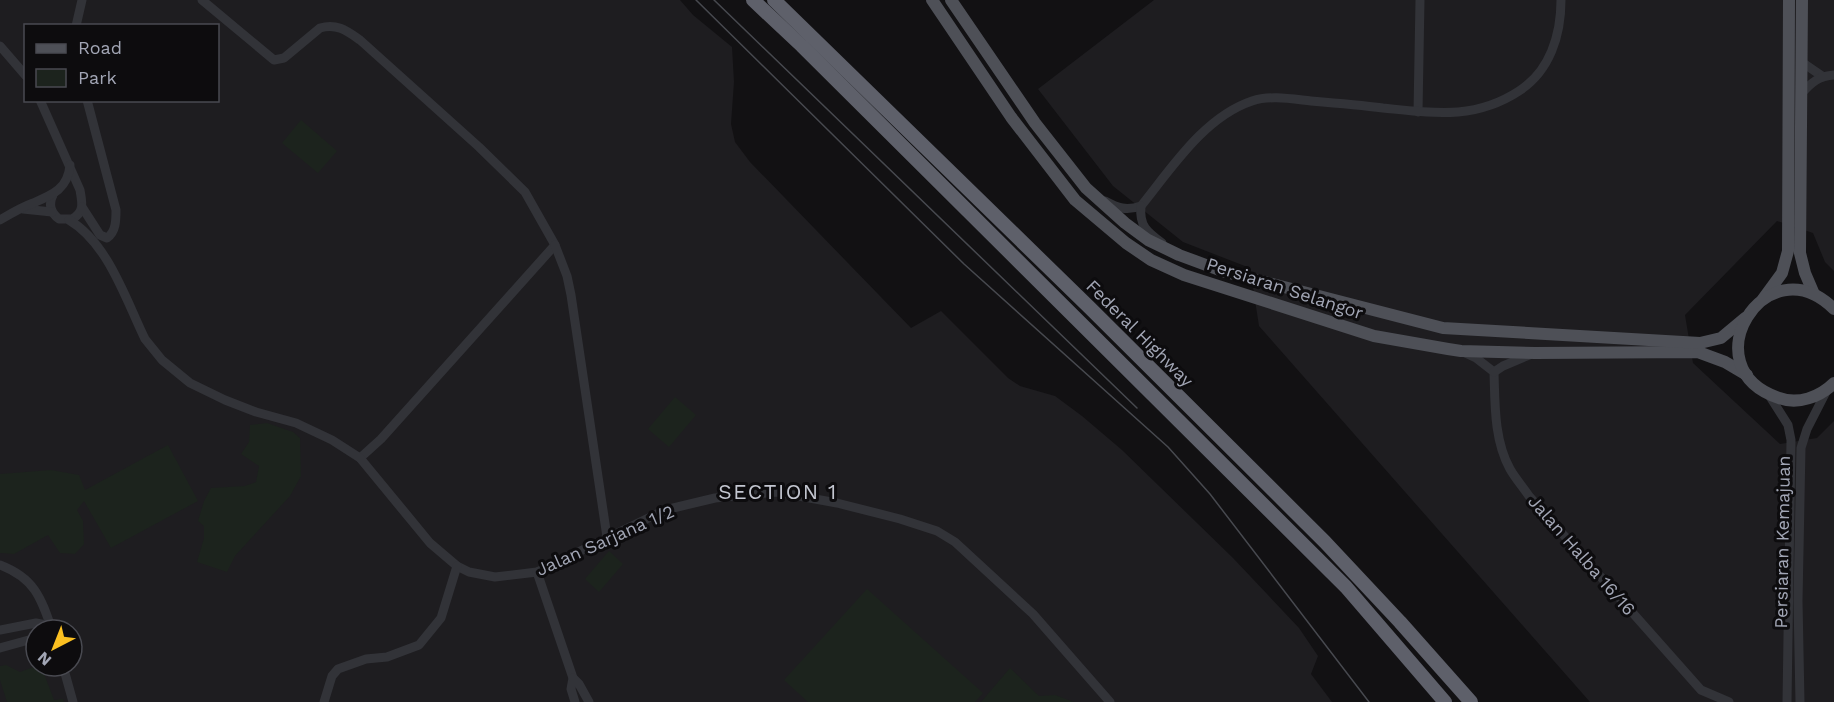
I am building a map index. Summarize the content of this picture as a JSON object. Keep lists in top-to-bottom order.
{
  "streets": {
    "highway": ["Federal Highway"],
    "main road": ["Persiaran Selangor"],
    "street": ["Jalan Sarjana 1/2", "Persiaran Kemajuan", "Jalan Halba 16/16"]
  },
  "crossings": [
    ["Persiaran Selangor", "Persiaran Kemajuan"]
  ],
  "districts": ["SECTION 1"],
  "legend": ["Road", "Park"],
  "north": "bottom left"
}
